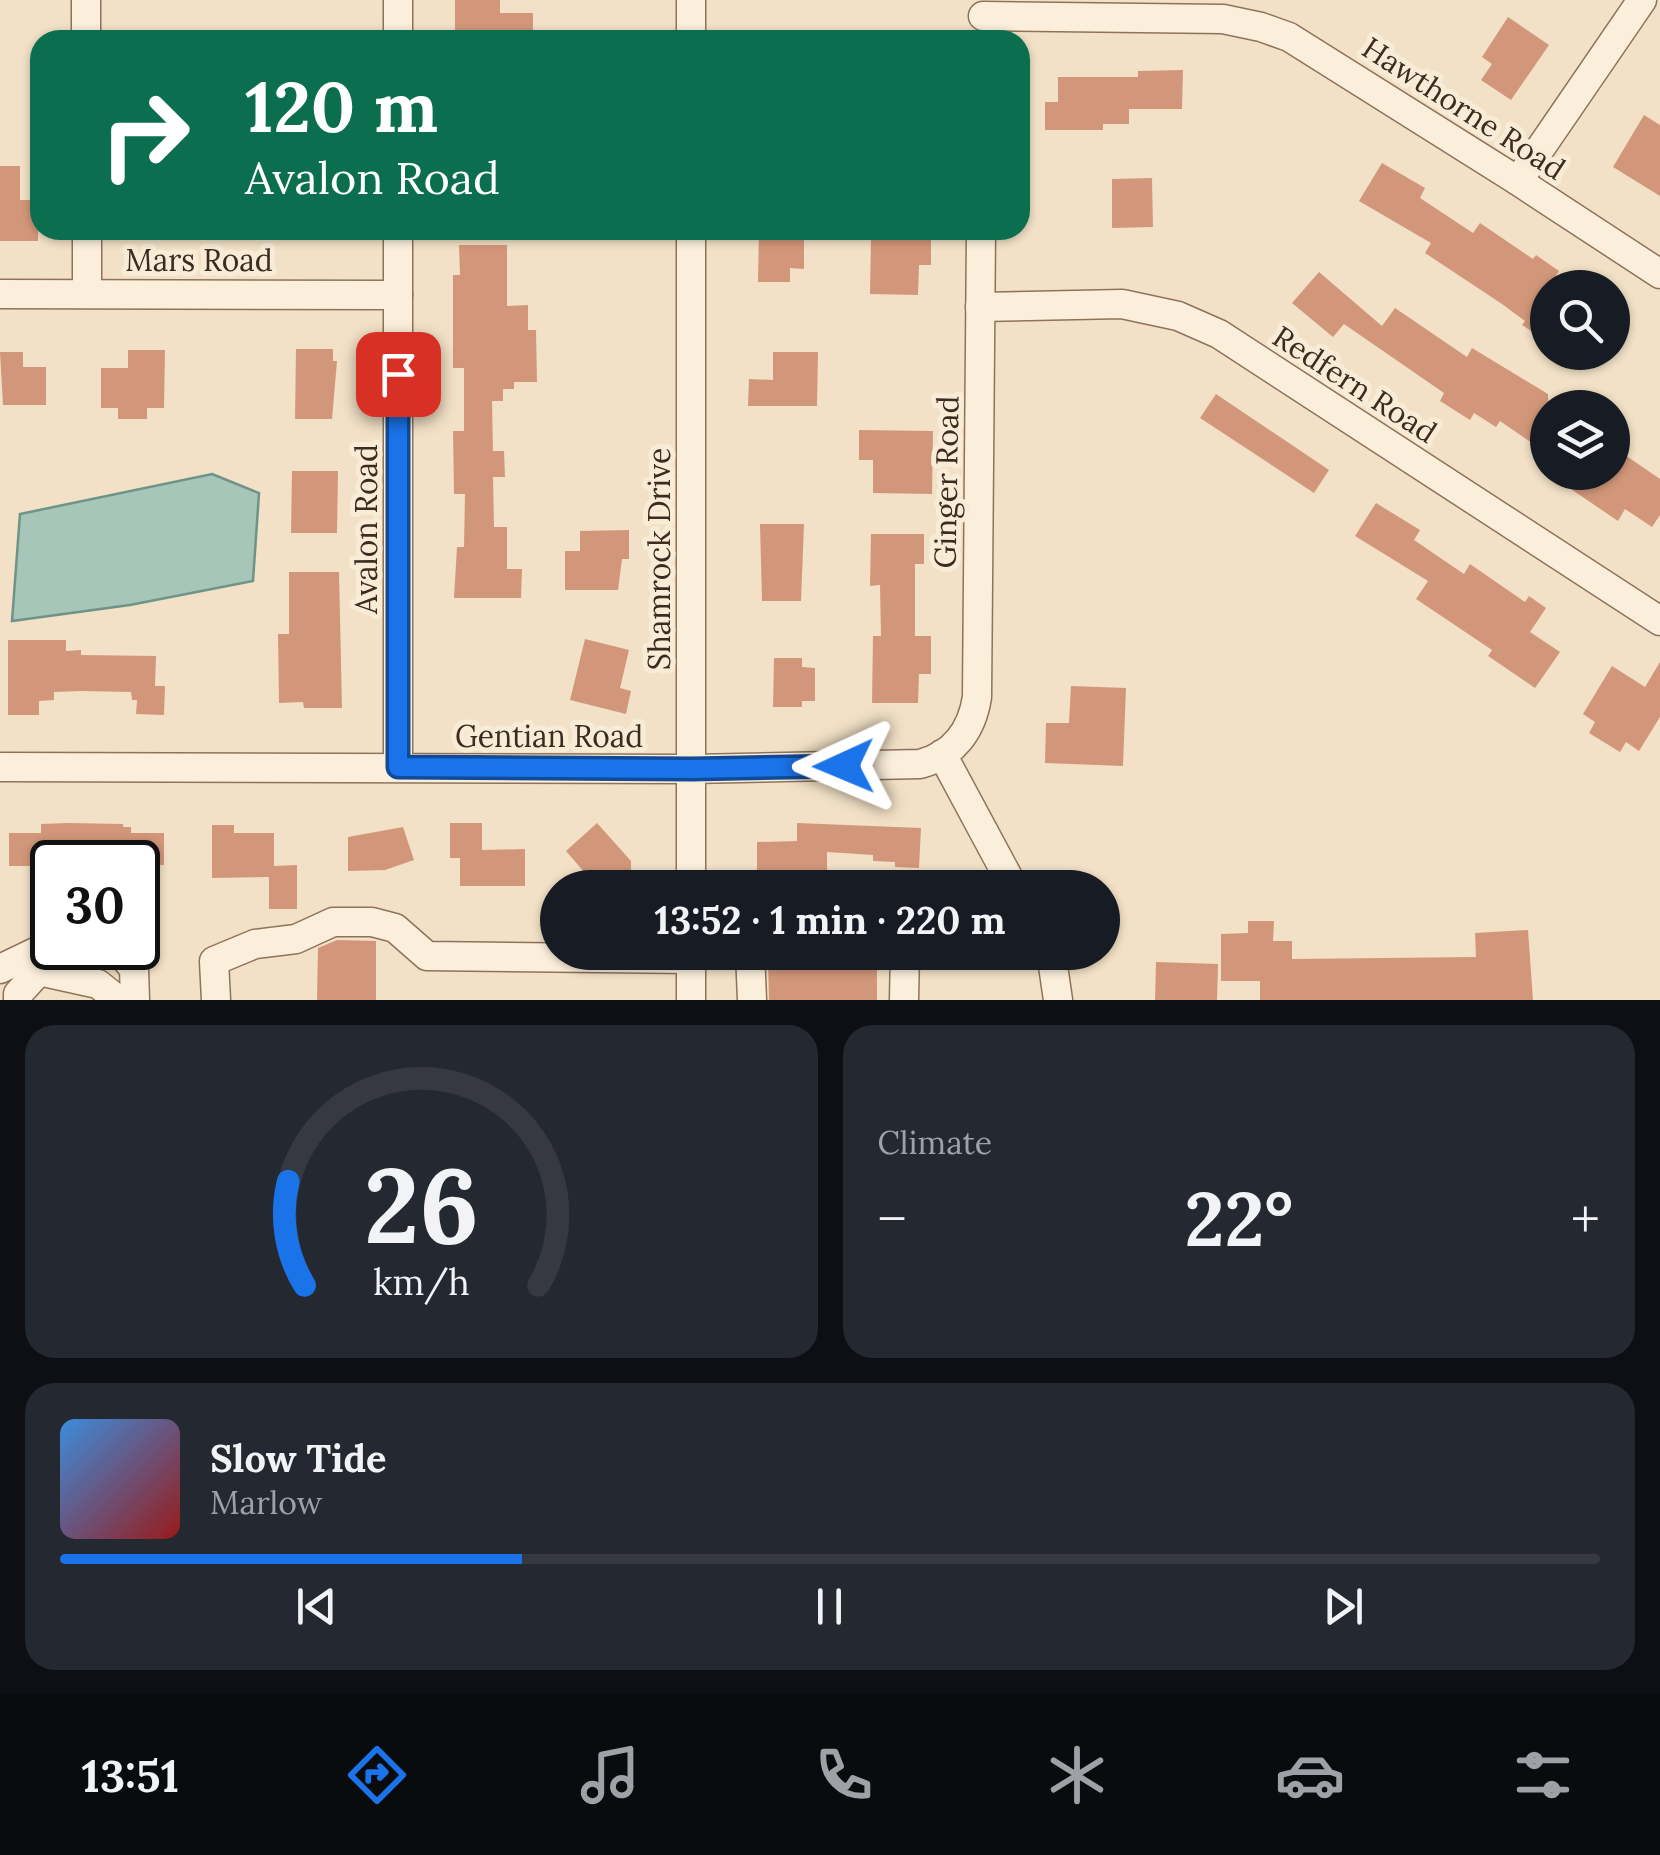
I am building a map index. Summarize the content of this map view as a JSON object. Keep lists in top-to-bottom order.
{
  "streets": {
    "street": [
      "Hawthorne Road",
      "Mars Road",
      "Redfern Road",
      "Ginger Road",
      "Avalon Road",
      "Shamrock Drive",
      "Gentian Road"
    ]
  },
  "crossings": [
    ["Mars Road", "Avalon Road"],
    ["Redfern Road", "Ginger Road"],
    ["Ginger Road", "Gentian Road"],
    ["Avalon Road", "Gentian Road"],
    ["Shamrock Drive", "Gentian Road"]
  ],
  "page": {
    "turn": ["120 m", "Avalon Road"],
    "limit": "30",
    "trip": "13:52 · 1 min · 220 m",
    "tile": "Climate",
    "heat": ["−", "22°", "+"],
    "song": ["Slow Tide", "Marlow"],
    "tabs": "13:51",
    "gauge": ["26", "km/h"]
  }
}
